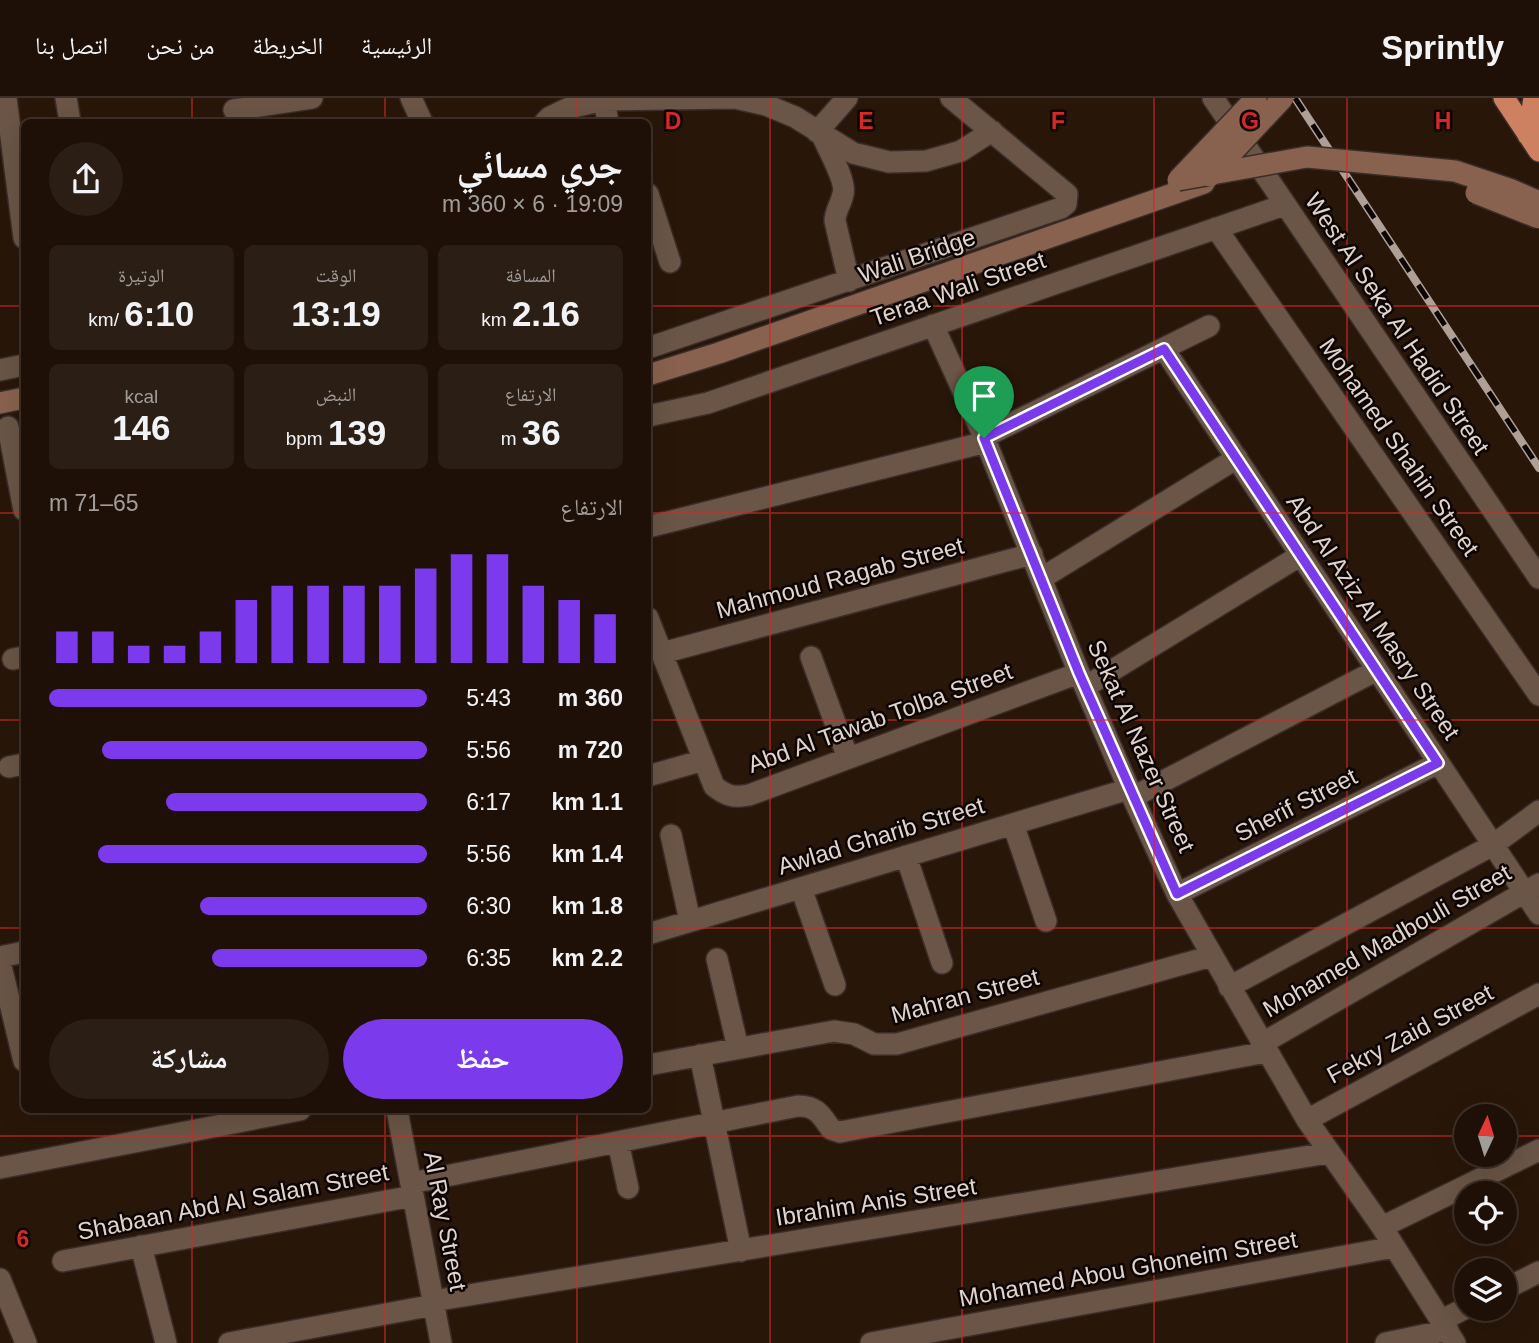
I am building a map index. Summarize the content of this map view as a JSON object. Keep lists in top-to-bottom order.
{
  "streets": {
    "main road": ["Wali Bridge"],
    "street": [
      "Teraa Wali Street",
      "West Al Seka Al Hadid Street",
      "Mohamed Shahin Street",
      "Mahmoud Ragab Street",
      "Abd Al Aziz Al Masry Street",
      "Abd Al Tawab Tolba Street",
      "Sekat Al Nazer Street",
      "Sherif Street",
      "Awlad Gharib Street",
      "Mohamed Madbouli Street",
      "Mahran Street",
      "Fekry Zaid Street",
      "Shabaan Abd Al Salam Street",
      "Ibrahim Anis Street",
      "Al Ray Street",
      "Mohamed Abou Ghoneim Street"
    ]
  },
  "crossings": [
    ["Teraa Wali Street", "West Al Seka Al Hadid Street"],
    ["Teraa Wali Street", "Mohamed Shahin Street"],
    ["Teraa Wali Street", "Sekat Al Nazer Street"],
    ["Mahmoud Ragab Street", "Sekat Al Nazer Street"],
    ["Abd Al Aziz Al Masry Street", "Abd Al Tawab Tolba Street"],
    ["Abd Al Aziz Al Masry Street", "Sherif Street"],
    ["Abd Al Aziz Al Masry Street", "Awlad Gharib Street"],
    ["Abd Al Aziz Al Masry Street", "Mohamed Madbouli Street"],
    ["Abd Al Tawab Tolba Street", "Sekat Al Nazer Street"],
    ["Sekat Al Nazer Street", "Sherif Street"],
    ["Sekat Al Nazer Street", "Awlad Gharib Street"],
    ["Sekat Al Nazer Street", "Mohamed Madbouli Street"],
    ["Sekat Al Nazer Street", "Mahran Street"],
    ["Sekat Al Nazer Street", "Fekry Zaid Street"],
    ["Sekat Al Nazer Street", "Ibrahim Anis Street"],
    ["Sekat Al Nazer Street", "Mohamed Abou Ghoneim Street"],
    ["Mohamed Madbouli Street", "Shabaan Abd Al Salam Street"],
    ["Shabaan Abd Al Salam Street", "Al Ray Street"],
    ["Ibrahim Anis Street", "Al Ray Street"]
  ],
  "north": "top",
  "page": {
    "header": "Sprintly",
    "nav": [
      "الرئيسية",
      "الخريطة",
      "من نحن",
      "اتصل بنا"
    ],
    "heading": ["جري مسائي", "19:09 · 6 × 360 m"],
    "stats": [
      ["المسافة", "2.16 km"],
      ["الوقت", "13:19"],
      ["الوتيرة", "6:10 /km"],
      ["الارتفاع", "36 m"],
      ["النبض", "139 bpm"],
      ["kcal", "146"]
    ],
    "chart": ["الارتفاع", "65–71 m"],
    "list": [
      {
        "name": "360 m",
        "note": "5:43"
      },
      {
        "name": "720 m",
        "note": "5:56"
      },
      {
        "name": "1.1 km",
        "note": "6:17"
      },
      {
        "name": "1.4 km",
        "note": "5:56"
      },
      {
        "name": "1.8 km",
        "note": "6:30"
      },
      {
        "name": "2.2 km",
        "note": "6:35"
      }
    ],
    "buttons": ["حفظ", "مشاركة"]
  },
  "grid": {
    "columns": [
      "D",
      "E",
      "F",
      "G",
      "H"
    ],
    "rows": ["6"]
  }
}
